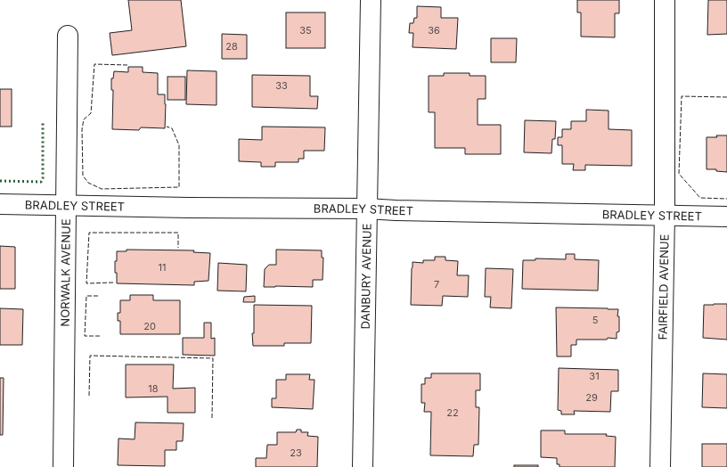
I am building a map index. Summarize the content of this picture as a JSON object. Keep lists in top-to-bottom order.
{
  "streets": {
    "street": [
      "BRADLEY STREET",
      "NORWALK AVENUE",
      "DANBURY AVENUE",
      "FAIRFIELD AVENUE"
    ]
  },
  "crossings": [
    ["BRADLEY STREET", "NORWALK AVENUE"],
    ["BRADLEY STREET", "DANBURY AVENUE"],
    ["BRADLEY STREET", "FAIRFIELD AVENUE"]
  ],
  "house_numbers": [
    "35",
    "36",
    "28",
    "33",
    "11",
    "7",
    "5",
    "20",
    "31",
    "18",
    "29",
    "22",
    "23"
  ]
}
